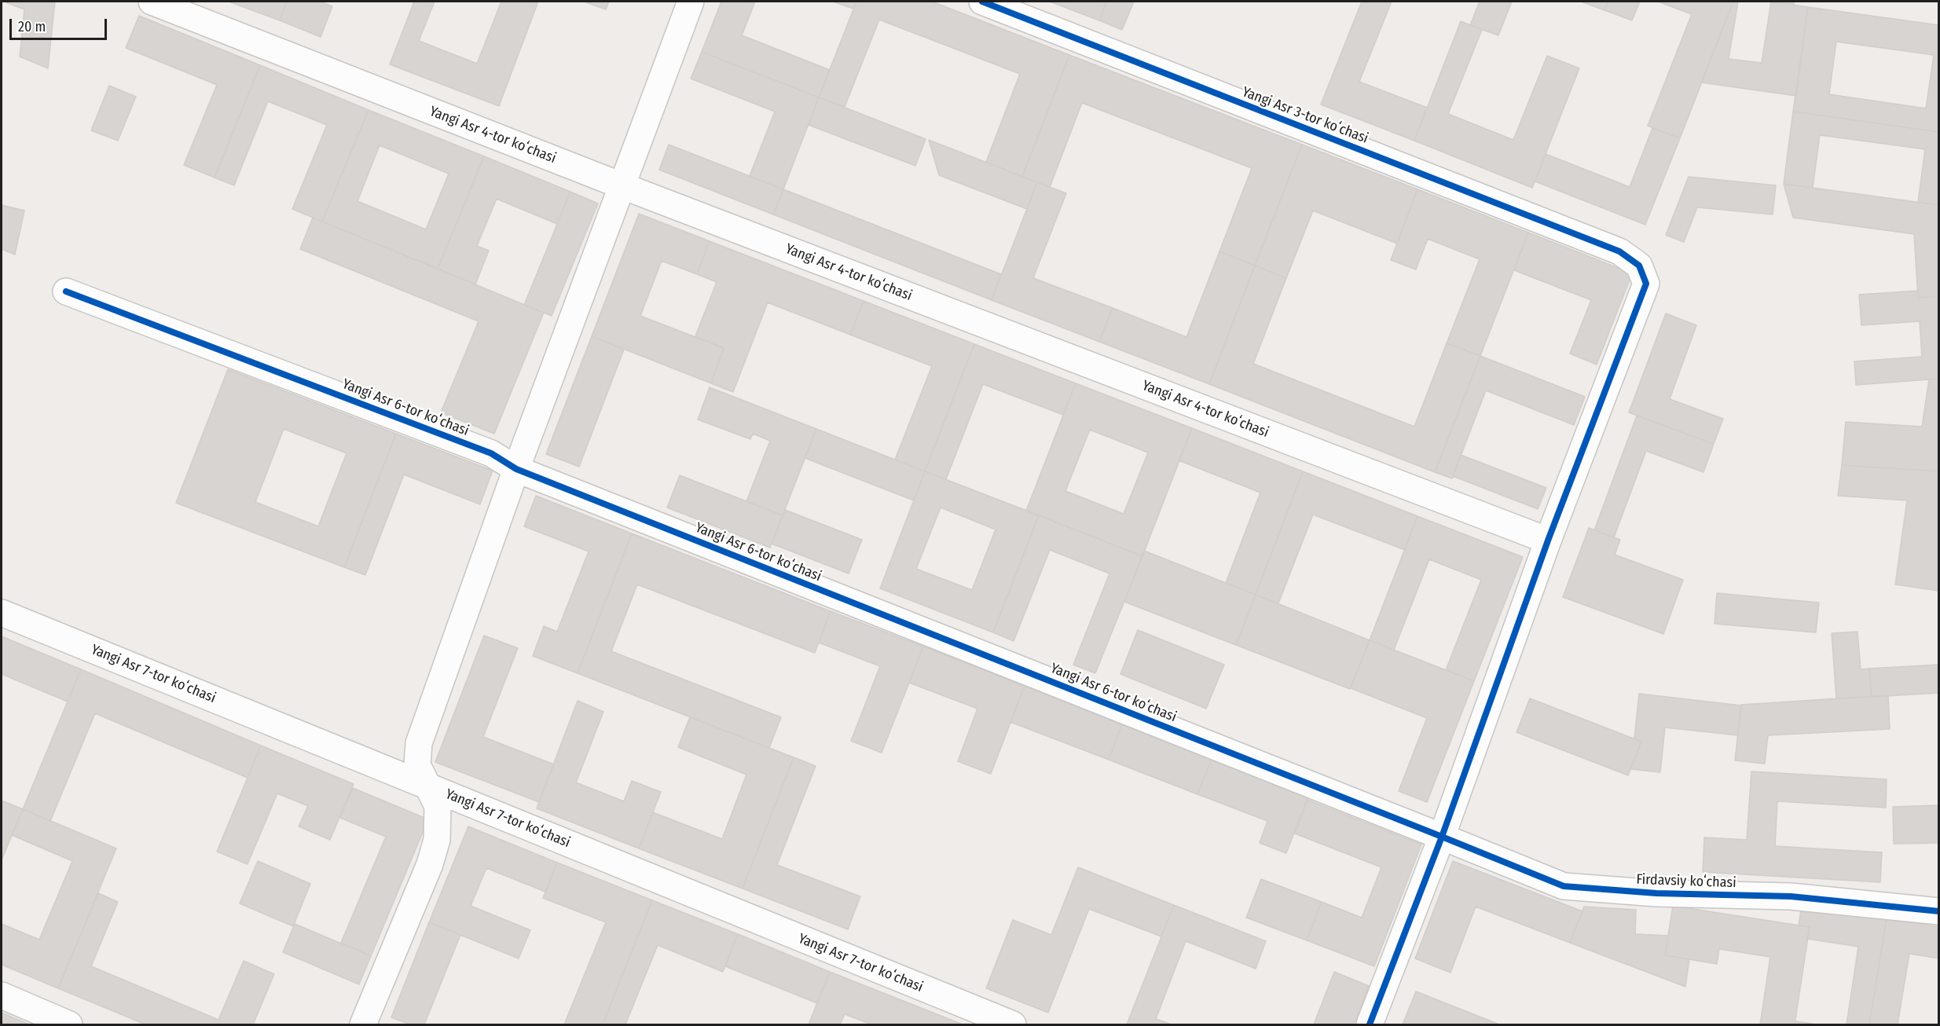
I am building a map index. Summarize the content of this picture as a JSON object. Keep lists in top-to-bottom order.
{
  "streets": {
    "street": [
      "Yangi Asr 3-tor koʻchasi",
      "Yangi Asr 4-tor koʻchasi",
      "Yangi Asr 6-tor koʻchasi",
      "Yangi Asr 7-tor koʻchasi",
      "Firdavsiy koʻchasi"
    ]
  },
  "crossings": [
    ["Yangi Asr 3-tor koʻchasi", "Yangi Asr 4-tor koʻchasi"],
    ["Yangi Asr 3-tor koʻchasi", "Yangi Asr 6-tor koʻchasi"],
    ["Yangi Asr 3-tor koʻchasi", "Firdavsiy koʻchasi"],
    ["Yangi Asr 6-tor koʻchasi", "Firdavsiy koʻchasi"]
  ],
  "scale_bar": "20 m"
}
